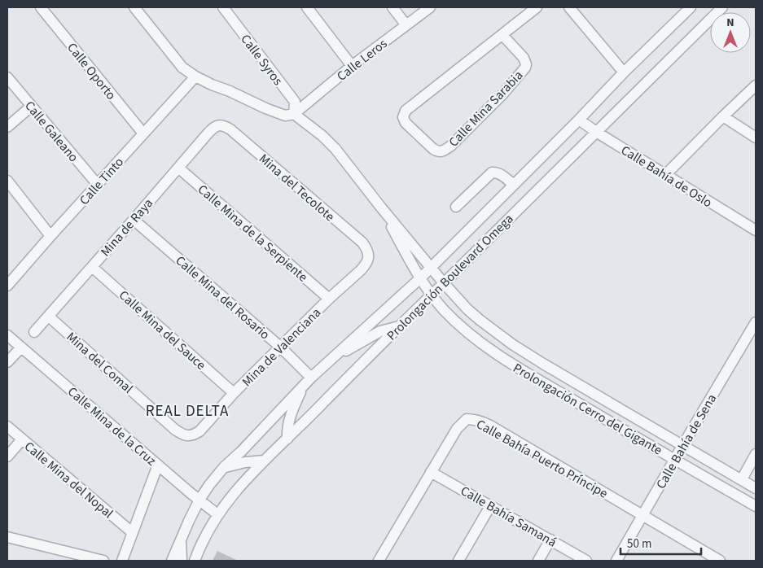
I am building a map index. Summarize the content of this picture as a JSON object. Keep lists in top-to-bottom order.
{
  "streets": {
    "street": [
      "Calle Syros",
      "Calle Leros",
      "Calle Oporto",
      "Calle Mina Sarabia",
      "Calle Galeano",
      "Calle Bahía de Oslo",
      "Calle Tinto",
      "Mina del Tecolote",
      "Mina de Raya",
      "Calle Mina de la Serpiente",
      "Prolongación Boulevard Omega",
      "Calle Mina del Rosario",
      "Calle Mina del Sauce",
      "Mina de Valenciana",
      "Mina del Comal",
      "Prolongación Cerro del Gigante",
      "Calle Mina de la Cruz",
      "Calle Bahía de Sena",
      "Calle Bahía Puerto Príncipe",
      "Calle Mina del Nopal",
      "Calle Bahía Samaná"
    ]
  },
  "crossings": [
    ["Calle Syros", "Calle Leros"],
    ["Calle Oporto", "Calle Tinto"],
    ["Calle Galeano", "Calle Tinto"],
    ["Calle Bahía de Oslo", "Prolongación Boulevard Omega"],
    ["Mina del Tecolote", "Mina de Raya"],
    ["Mina del Tecolote", "Mina de Valenciana"],
    ["Mina de Raya", "Calle Mina de la Serpiente"],
    ["Mina de Raya", "Calle Mina del Rosario"],
    ["Mina de Raya", "Calle Mina del Sauce"],
    ["Mina de Raya", "Mina del Comal"],
    ["Calle Mina de la Serpiente", "Mina de Valenciana"],
    ["Prolongación Boulevard Omega", "Calle Mina del Rosario"],
    ["Prolongación Boulevard Omega", "Prolongación Cerro del Gigante"],
    ["Prolongación Boulevard Omega", "Calle Mina de la Cruz"],
    ["Calle Mina del Rosario", "Mina de Valenciana"],
    ["Calle Mina del Sauce", "Mina de Valenciana"],
    ["Mina de Valenciana", "Mina del Comal"],
    ["Prolongación Cerro del Gigante", "Calle Bahía de Sena"],
    ["Calle Bahía de Sena", "Calle Bahía Puerto Príncipe"],
    ["Calle Bahía Puerto Príncipe", "Calle Bahía Samaná"]
  ],
  "districts": ["REAL DELTA"],
  "scale_bar": "50 m",
  "north": "top"
}
